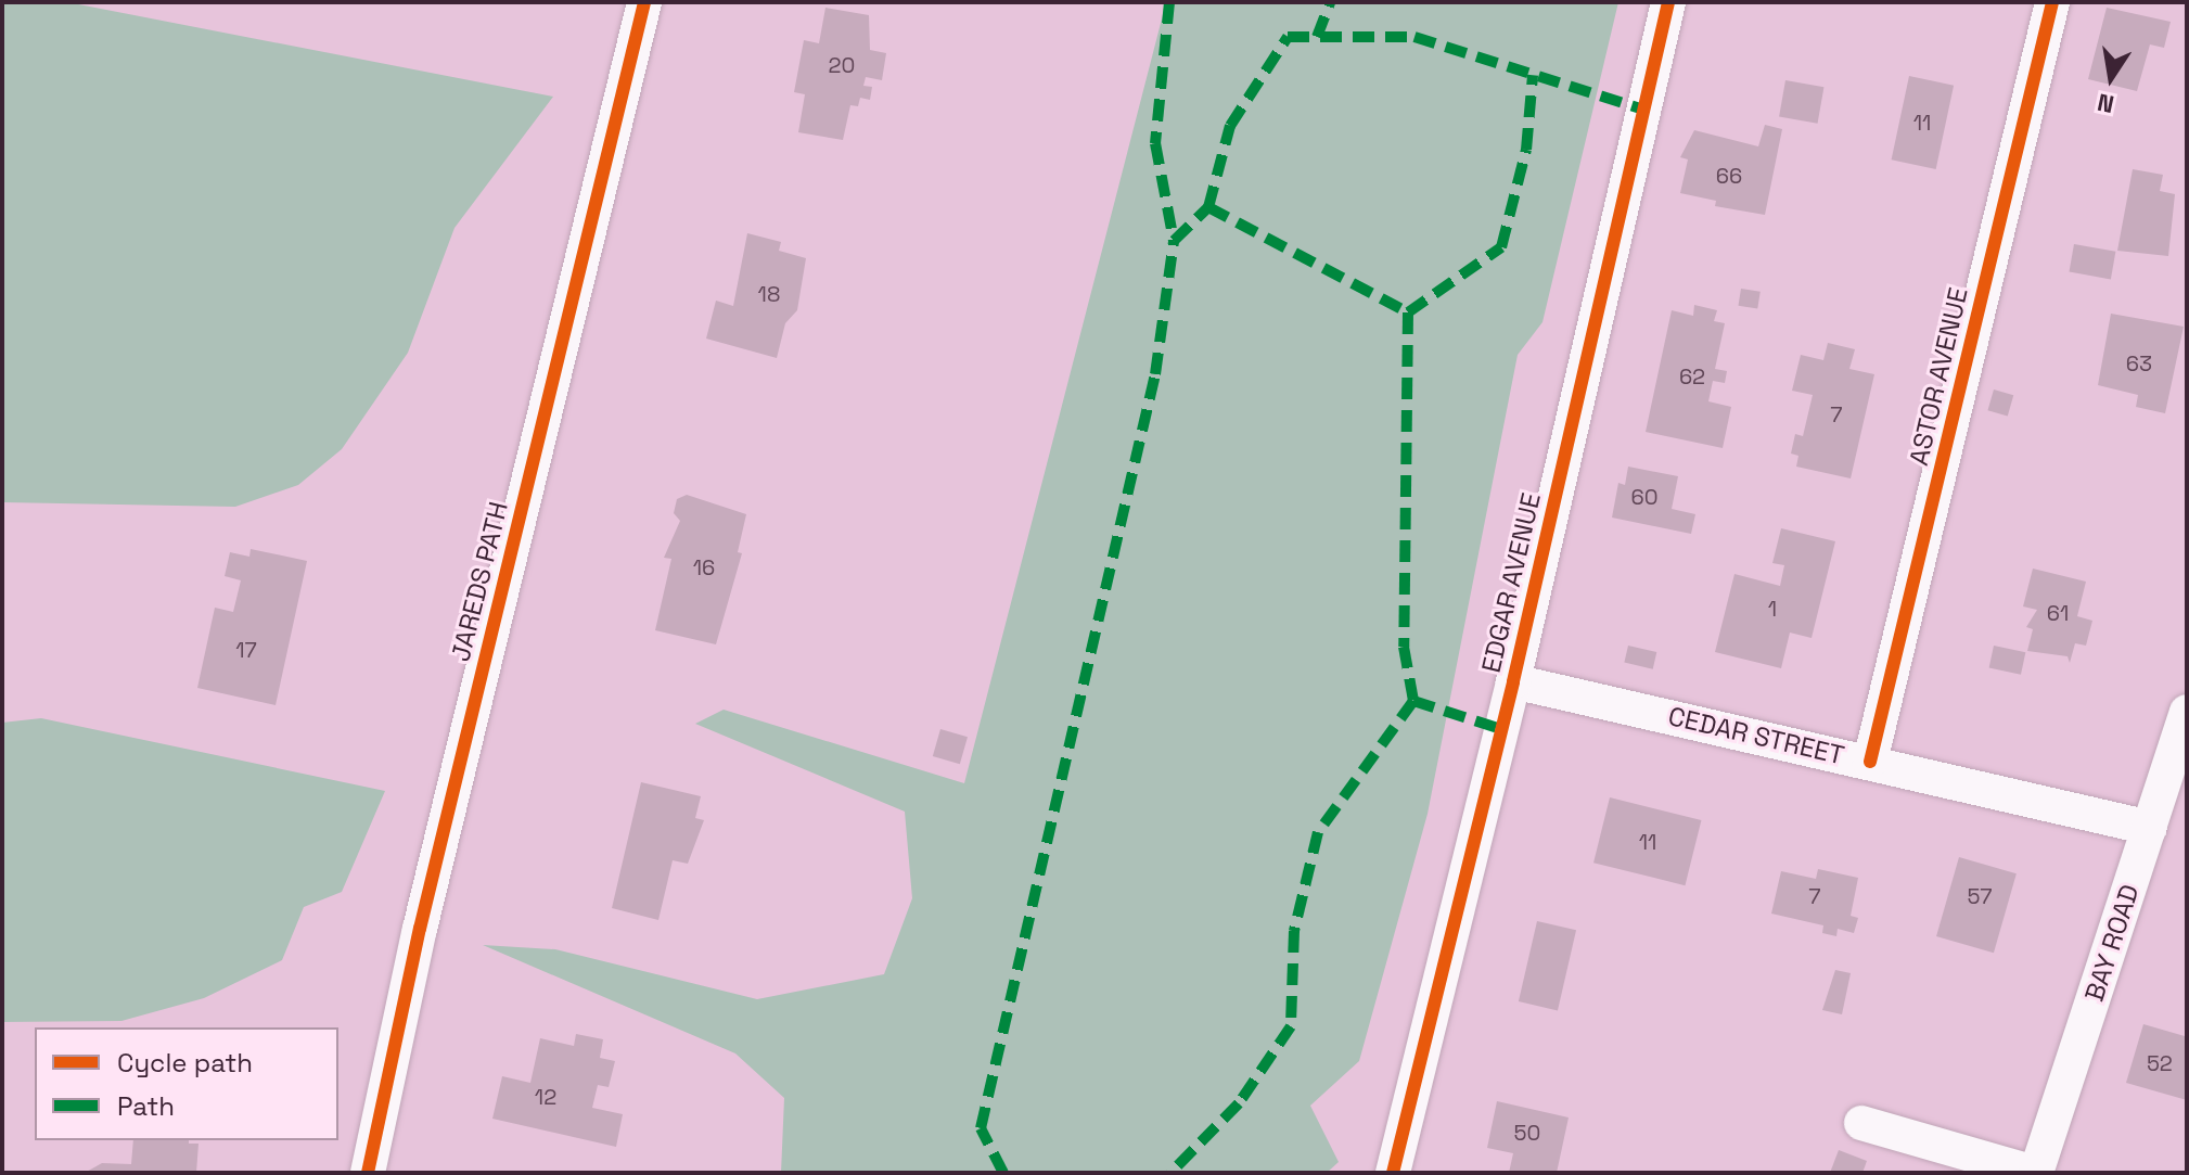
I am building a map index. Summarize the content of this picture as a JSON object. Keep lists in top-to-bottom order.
{
  "streets": {
    "street": [
      "ASTOR AVENUE",
      "JAREDS PATH",
      "EDGAR AVENUE",
      "CEDAR STREET",
      "BAY ROAD"
    ]
  },
  "crossings": [
    ["ASTOR AVENUE", "CEDAR STREET"],
    ["EDGAR AVENUE", "CEDAR STREET"],
    ["CEDAR STREET", "BAY ROAD"]
  ],
  "house_numbers": [
    "20",
    "11",
    "66",
    "18",
    "63",
    "62",
    "7",
    "60",
    "16",
    "1",
    "61",
    "17",
    "11",
    "7",
    "57",
    "52",
    "12",
    "50"
  ],
  "legend": ["Cycle path", "Path"],
  "north": "bottom"
}
